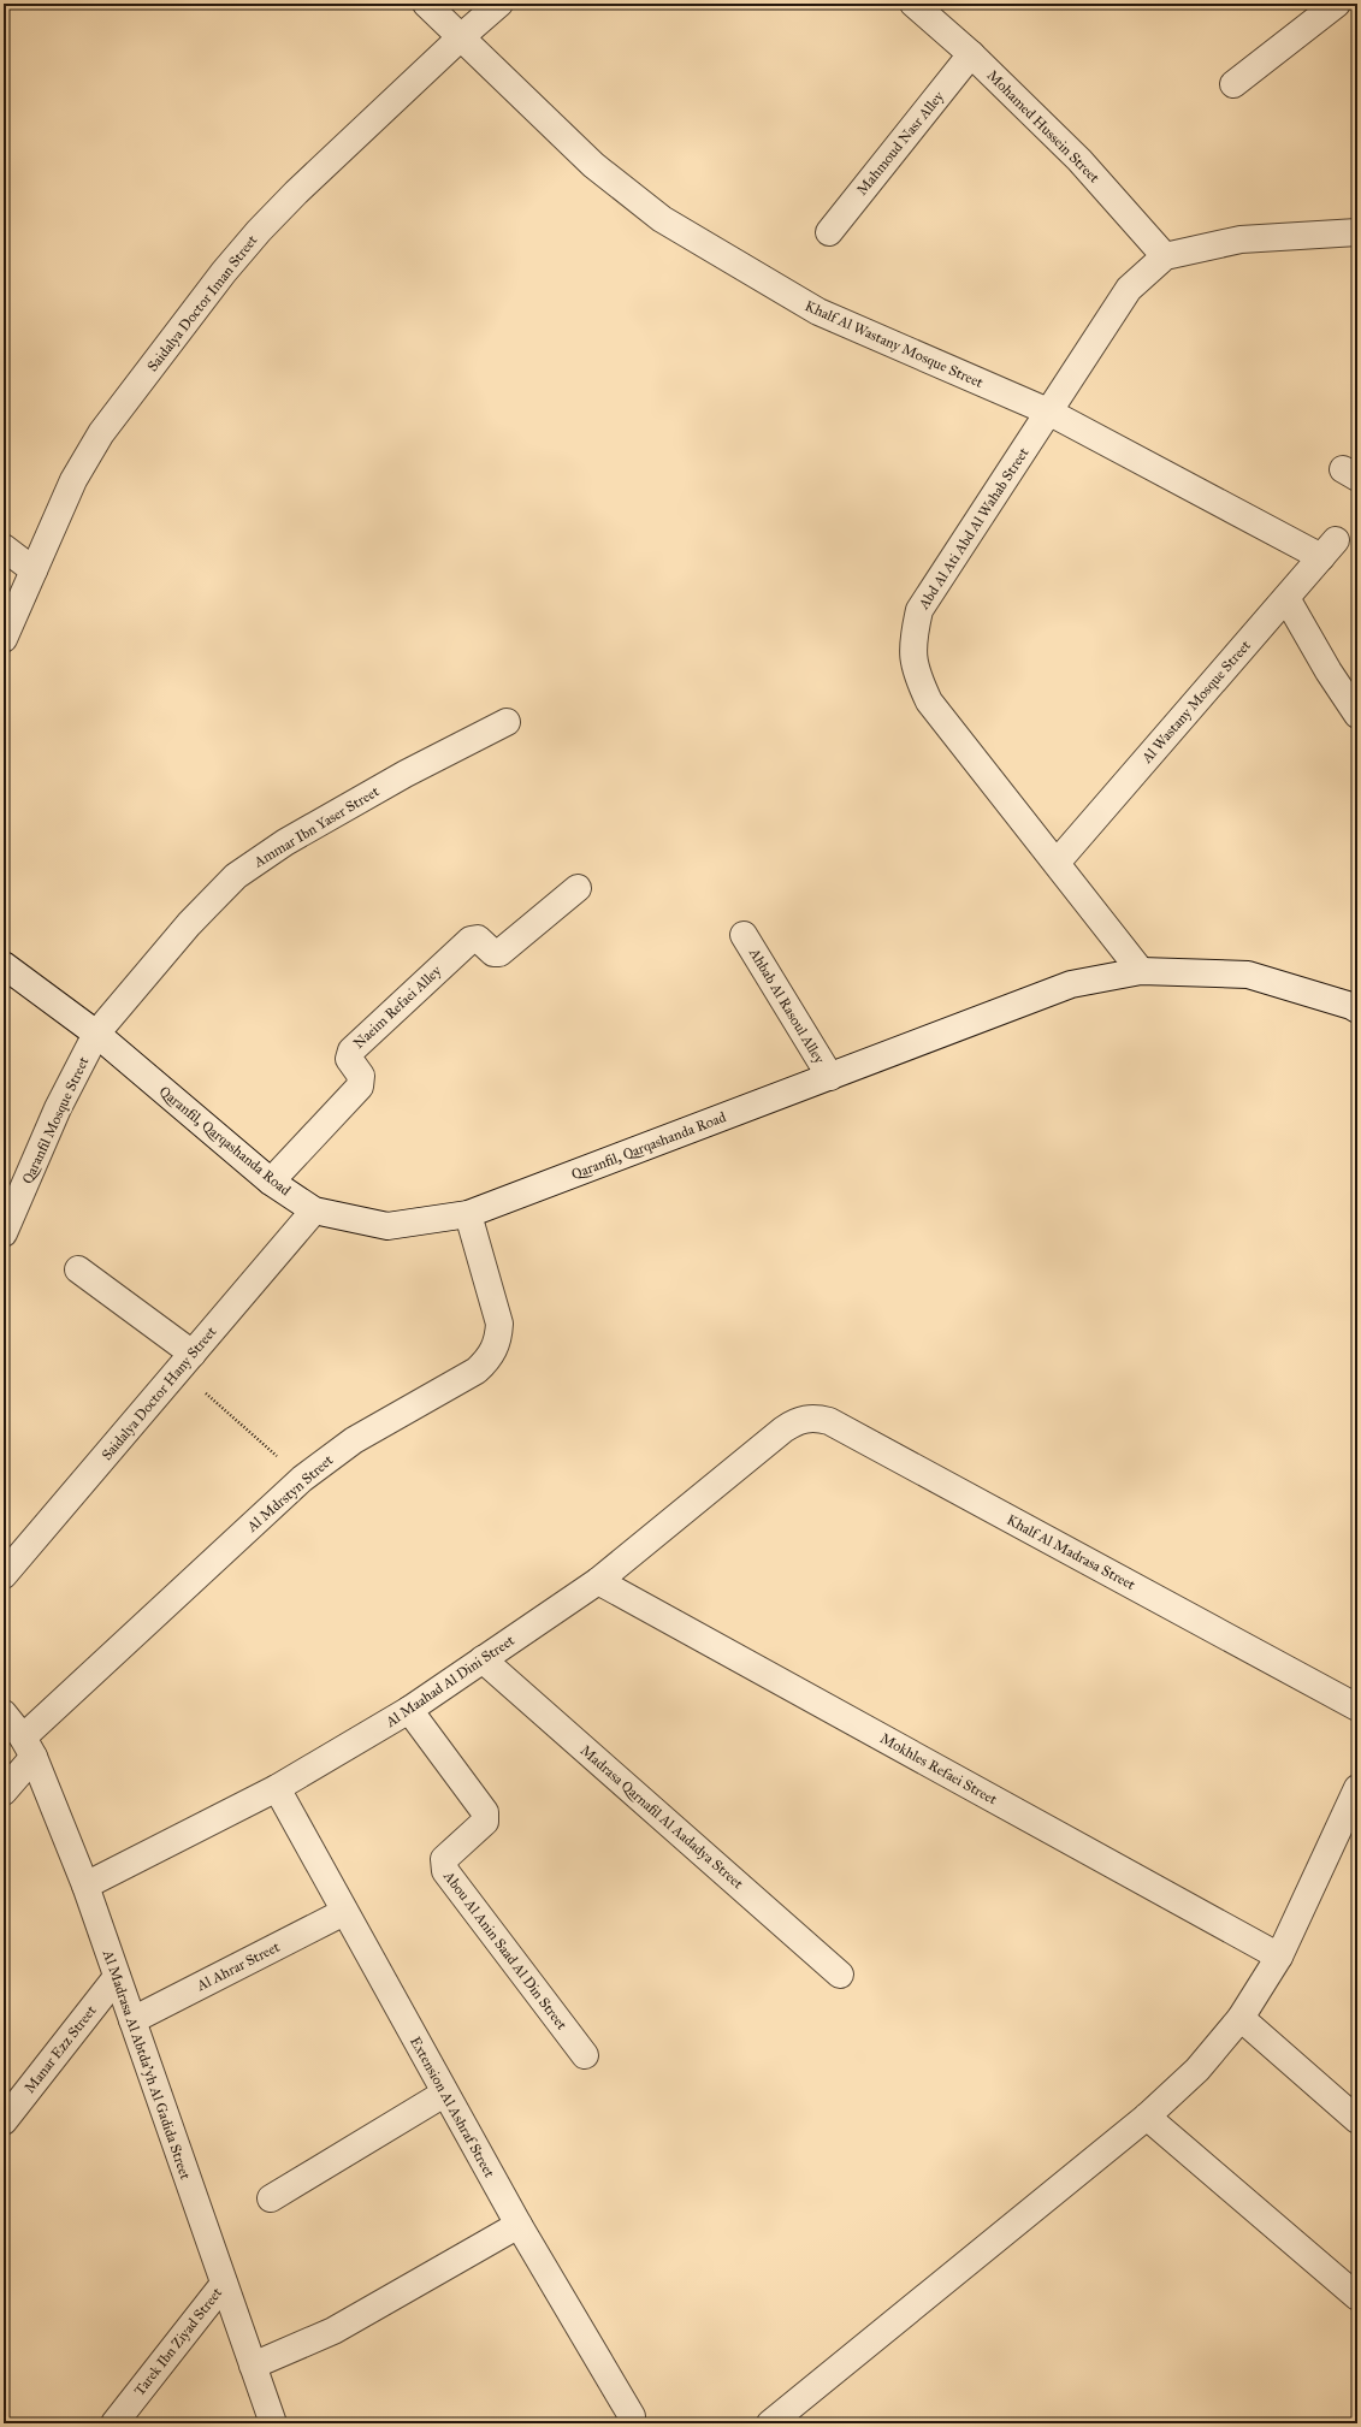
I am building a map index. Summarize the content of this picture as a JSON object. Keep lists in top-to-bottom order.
{
  "streets": {
    "street": [
      "Mohamed Hussein Street",
      "Mahmoud Nasr Alley",
      "Saidalya Doctor Iman Street",
      "Khalf Al Wastany Mosque Street",
      "Abd Al Ati Abd Al Wahab Street",
      "Al Wastany Mosque Street",
      "Ammar Ibn Yaser Street",
      "Ahbab Al Rasoul Alley",
      "Naeim Refaei Alley",
      "Qaranfil Mosque Street",
      "Qaranfil, Qarqashanda Road",
      "Saidalya Doctor Hany Street",
      "Al Mdrstyn Street",
      "Khalf Al Madrasa Street",
      "Al Maahad Al Dini Street",
      "Mokhles Refaei Street",
      "Madrasa Qarnafil Al Aadadya Street",
      "Abou Al Anin Saad Al Din Street",
      "Al Ahrar Street",
      "Manar Ezz Street",
      "Al Madrasa Al Abtda'yh Al Gadida Street",
      "Extension Al Ashraf Street",
      "Tarek Ibn Ziyad Street"
    ]
  },
  "crossings": [
    ["Mohamed Hussein Street", "Mahmoud Nasr Alley"],
    ["Mohamed Hussein Street", "Abd Al Ati Abd Al Wahab Street"],
    ["Saidalya Doctor Iman Street", "Khalf Al Wastany Mosque Street"],
    ["Khalf Al Wastany Mosque Street", "Abd Al Ati Abd Al Wahab Street"],
    ["Khalf Al Wastany Mosque Street", "Al Wastany Mosque Street"],
    ["Abd Al Ati Abd Al Wahab Street", "Al Wastany Mosque Street"],
    ["Abd Al Ati Abd Al Wahab Street", "Qaranfil, Qarqashanda Road"],
    ["Ammar Ibn Yaser Street", "Qaranfil Mosque Street"],
    ["Ammar Ibn Yaser Street", "Qaranfil, Qarqashanda Road"],
    ["Ahbab Al Rasoul Alley", "Qaranfil, Qarqashanda Road"],
    ["Naeim Refaei Alley", "Qaranfil, Qarqashanda Road"],
    ["Qaranfil Mosque Street", "Qaranfil, Qarqashanda Road"],
    ["Qaranfil, Qarqashanda Road", "Saidalya Doctor Hany Street"],
    ["Qaranfil, Qarqashanda Road", "Al Mdrstyn Street"],
    ["Al Mdrstyn Street", "Al Madrasa Al Abtda'yh Al Gadida Street"],
    ["Khalf Al Madrasa Street", "Al Maahad Al Dini Street"],
    ["Al Maahad Al Dini Street", "Mokhles Refaei Street"],
    ["Al Maahad Al Dini Street", "Madrasa Qarnafil Al Aadadya Street"],
    ["Al Maahad Al Dini Street", "Abou Al Anin Saad Al Din Street"],
    ["Al Maahad Al Dini Street", "Al Madrasa Al Abtda'yh Al Gadida Street"],
    ["Al Maahad Al Dini Street", "Extension Al Ashraf Street"],
    ["Al Ahrar Street", "Al Madrasa Al Abtda'yh Al Gadida Street"],
    ["Al Ahrar Street", "Extension Al Ashraf Street"],
    ["Manar Ezz Street", "Al Madrasa Al Abtda'yh Al Gadida Street"],
    ["Al Madrasa Al Abtda'yh Al Gadida Street", "Tarek Ibn Ziyad Street"]
  ]
}
